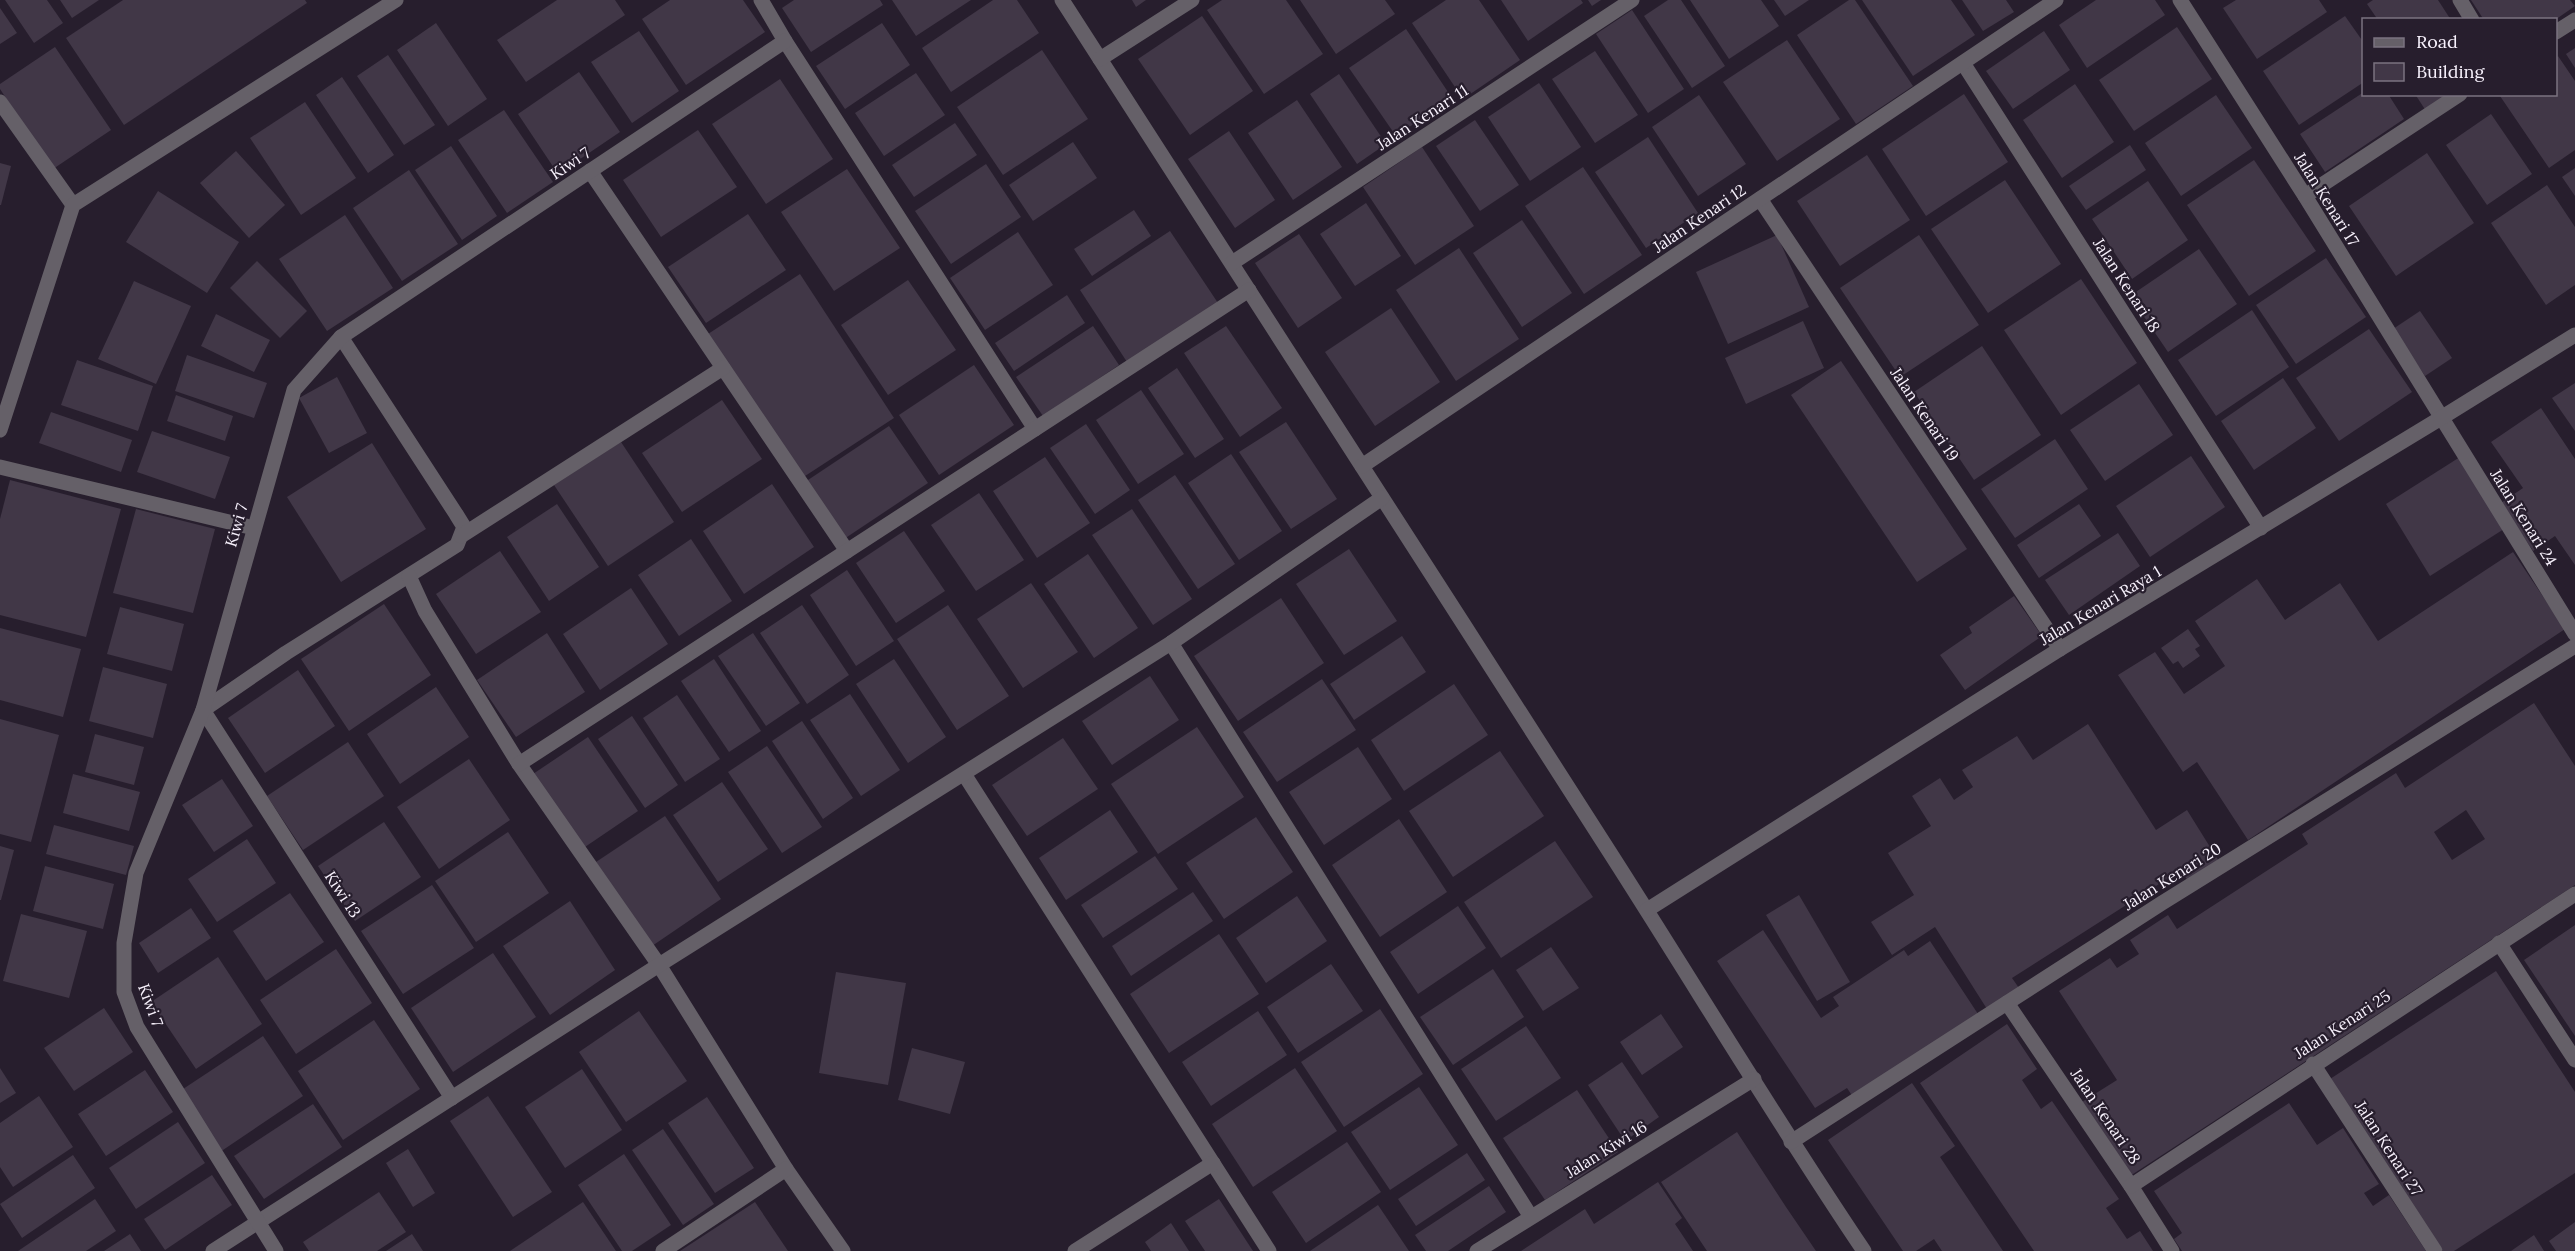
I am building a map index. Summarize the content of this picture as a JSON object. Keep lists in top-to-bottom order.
{
  "streets": {
    "street": [
      "Jalan Kenari 11",
      "Kiwi 7",
      "Jalan Kenari 17",
      "Jalan Kenari 12",
      "Jalan Kenari 18",
      "Jalan Kenari 19",
      "Jalan Kenari 24",
      "Jalan Kenari Raya 1",
      "Jalan Kenari 20",
      "Kiwi 13",
      "Jalan Kenari 25",
      "Jalan Kenari 28",
      "Jalan Kenari 27",
      "Jalan Kiwi 16"
    ]
  },
  "crossings": [
    ["Kiwi 7", "Kiwi 13"],
    ["Jalan Kenari 17", "Jalan Kenari 24"],
    ["Jalan Kenari 17", "Jalan Kenari Raya 1"],
    ["Jalan Kenari 12", "Jalan Kenari 18"],
    ["Jalan Kenari 12", "Jalan Kenari 19"],
    ["Jalan Kenari 18", "Jalan Kenari Raya 1"],
    ["Jalan Kenari 19", "Jalan Kenari Raya 1"],
    ["Jalan Kenari 24", "Jalan Kenari Raya 1"],
    ["Jalan Kenari 20", "Jalan Kenari 28"],
    ["Jalan Kenari 25", "Jalan Kenari 28"],
    ["Jalan Kenari 25", "Jalan Kenari 27"]
  ],
  "legend": ["Road", "Building"]
}
